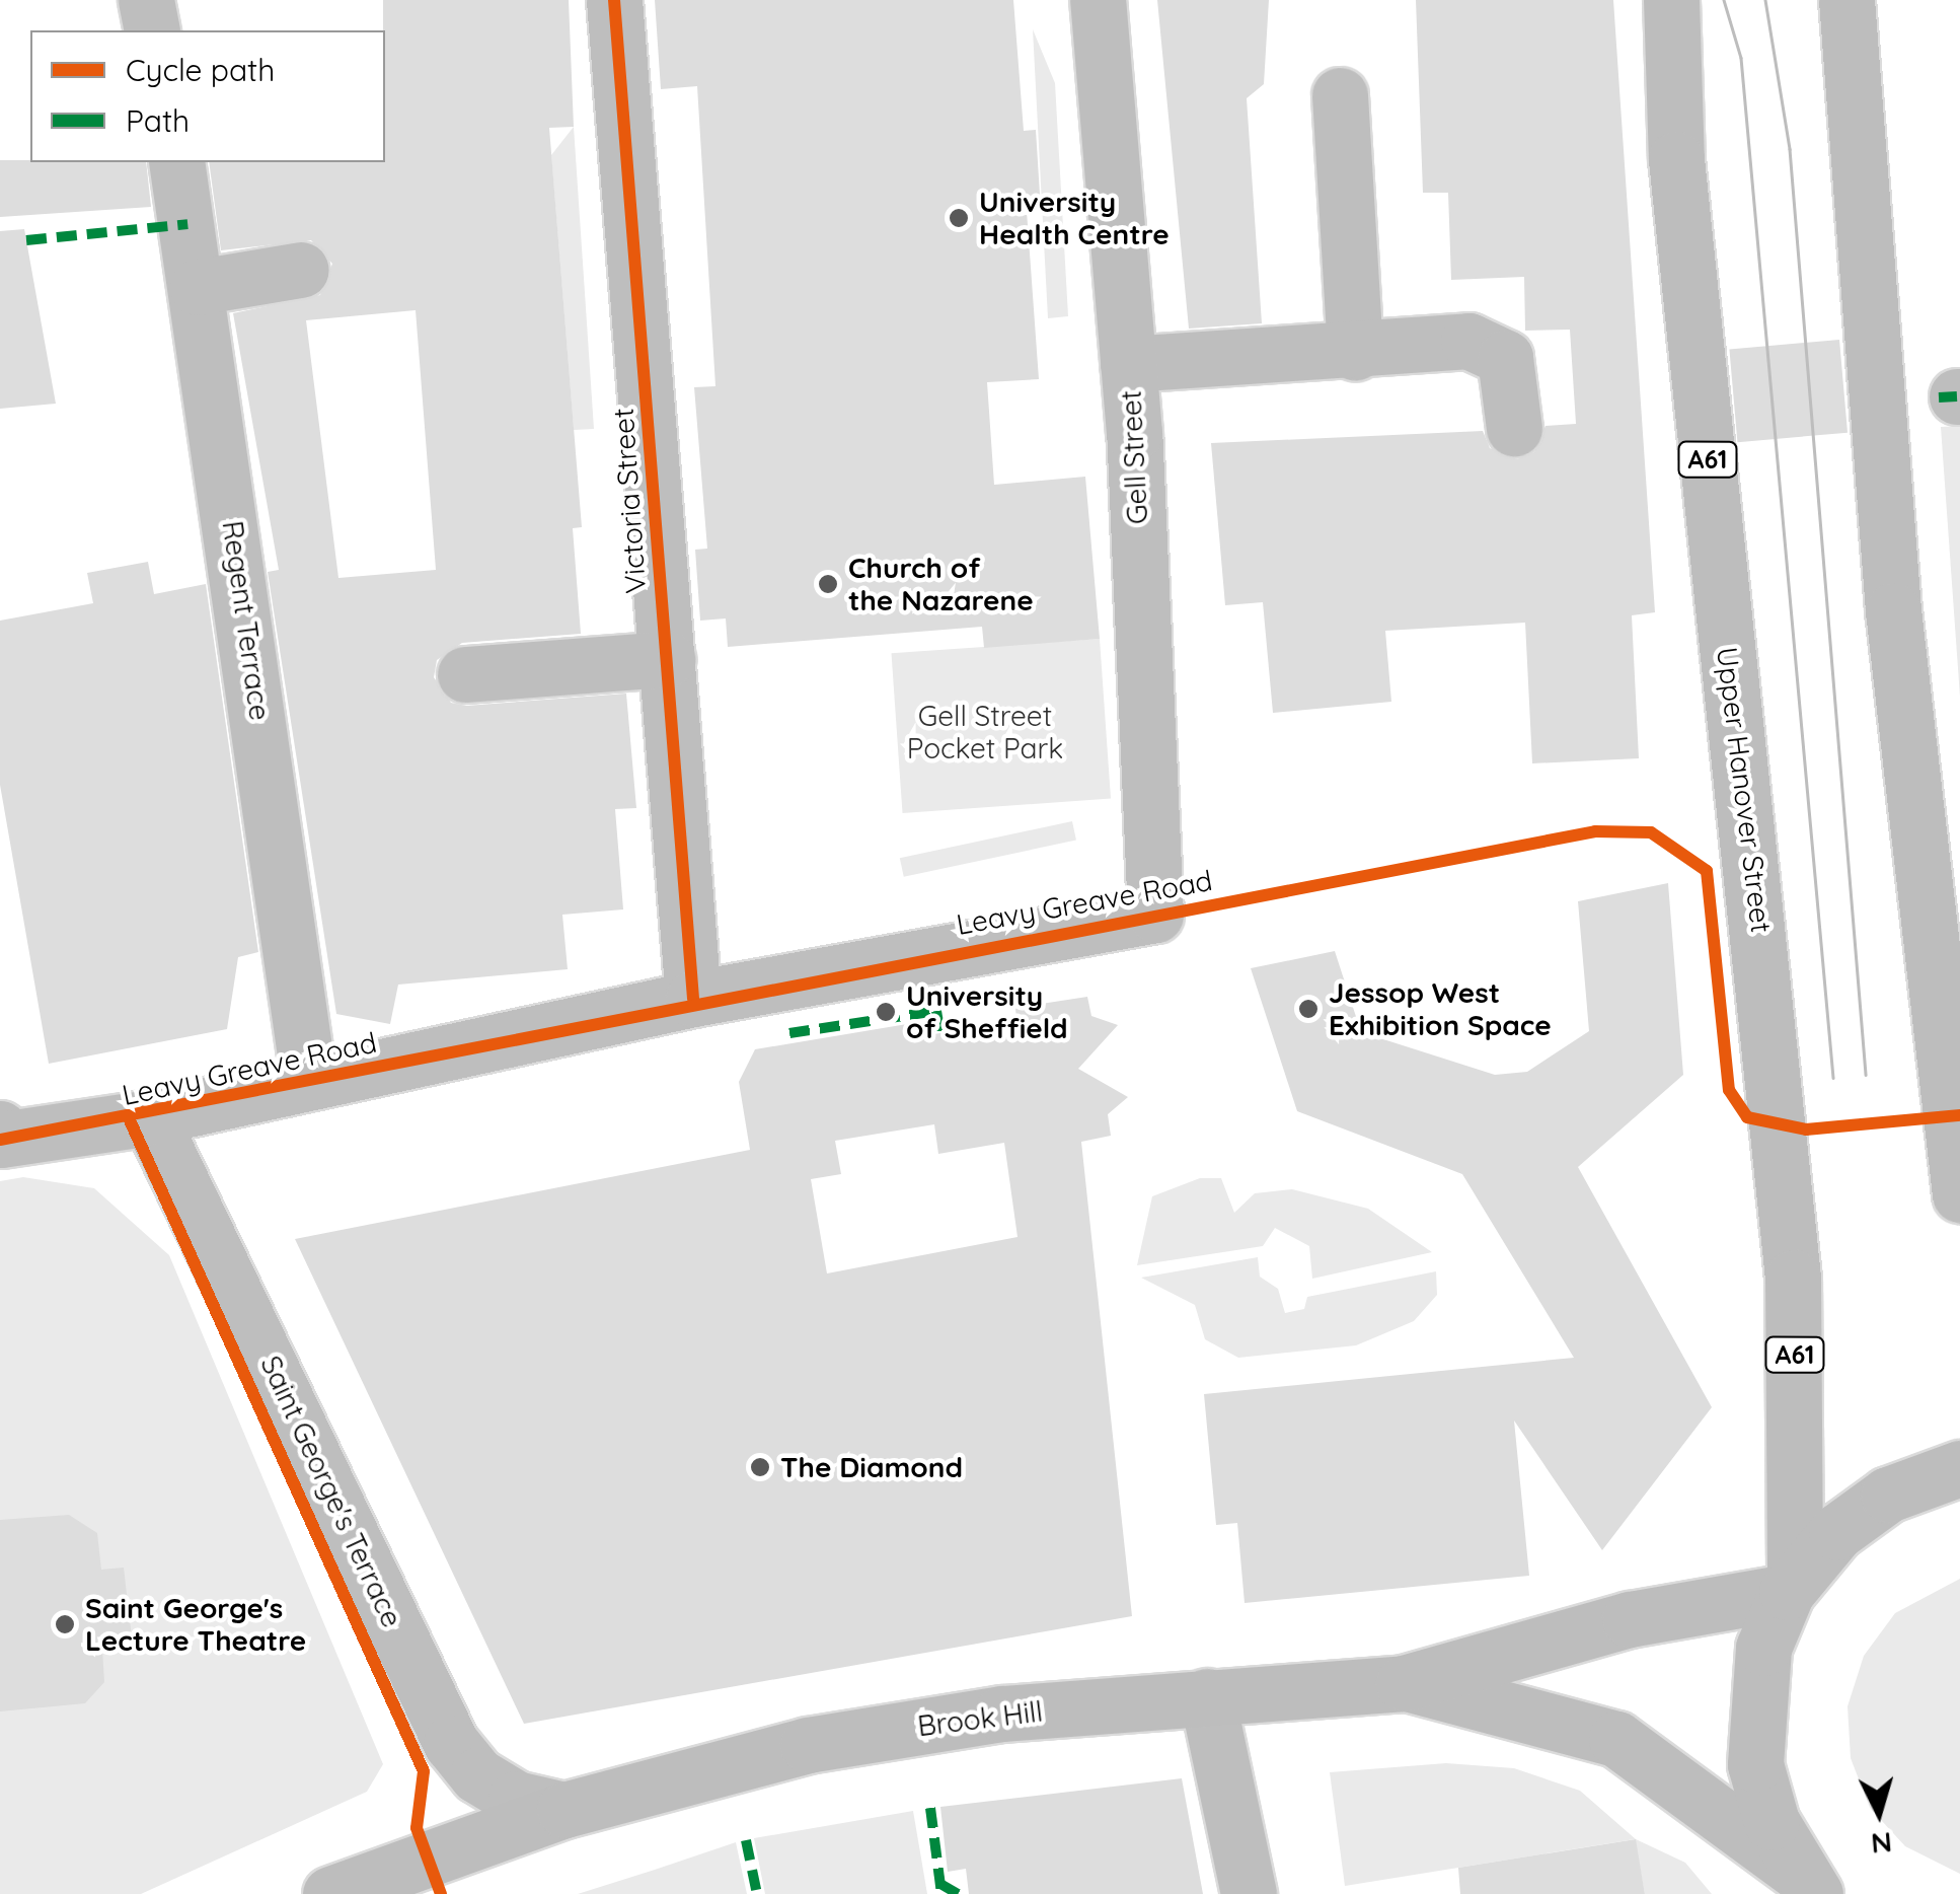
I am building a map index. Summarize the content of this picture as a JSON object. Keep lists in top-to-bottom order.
{
  "streets": {
    "main road": ["A61", "Upper Hanover Street", "Brook Hill"],
    "street": [
      "Gell Street",
      "Victoria Street",
      "Regent Terrace",
      "Leavy Greave Road",
      "Saint George's Terrace"
    ]
  },
  "crossings": [
    ["Gell Street", "Leavy Greave Road"],
    ["Victoria Street", "Leavy Greave Road"],
    ["Regent Terrace", "Leavy Greave Road"],
    ["Upper Hanover Street", "Brook Hill"],
    ["Leavy Greave Road", "Saint George's Terrace"],
    ["Saint George's Terrace", "Brook Hill"]
  ],
  "parks": ["Gell Street Pocket Park"],
  "places": [
    "University Health Centre",
    "Church of the Nazarene",
    "Jessop West Exhibition Space",
    "University of Sheffield",
    "The Diamond",
    "Saint George's Lecture Theatre"
  ],
  "legend": ["Cycle path", "Path"],
  "north": "bottom"
}
